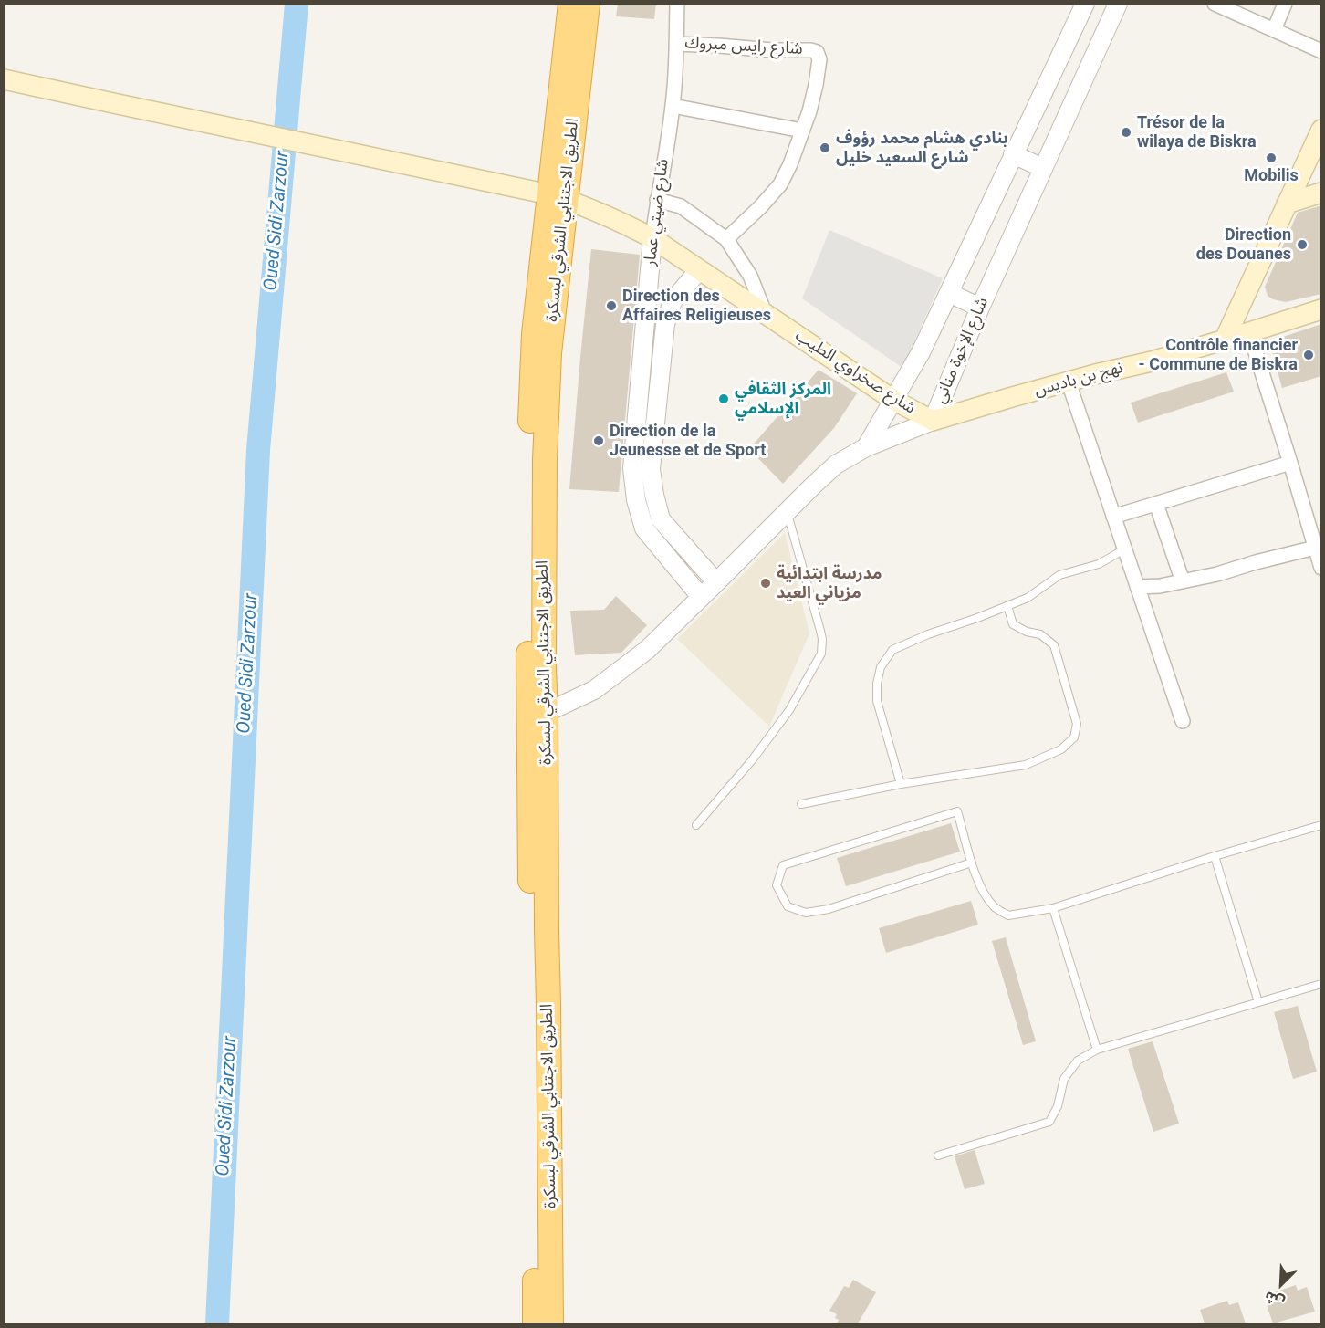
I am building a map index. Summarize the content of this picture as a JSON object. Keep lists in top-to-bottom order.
{
  "streets": {
    "highway": ["الطريق الاجتنابي الشرقي لبسكرة"],
    "main road": ["شارع صخراوي الطيب", "نهج بن باديس"],
    "street": ["شارع رايس مبروك", "شارع ضيتي عمار", "شارع الإخوة مناني"]
  },
  "crossings": [
    ["شارع رايس مبروك", "شارع ضيتي عمار"],
    ["شارع ضيتي عمار", "شارع صخراوي الطيب"],
    ["الطريق الاجتنابي الشرقي لبسكرة", "شارع صخراوي الطيب"],
    ["شارع الإخوة مناني", "شارع صخراوي الطيب"],
    ["شارع الإخوة مناني", "نهج بن باديس"],
    ["شارع صخراوي الطيب", "نهج بن باديس"]
  ],
  "water": ["Oued Sidi Zarzour"],
  "places": [
    "Trésor de la wilaya de Biskra",
    "بنادي هشام محمد رؤوف شارع السعيد خليل",
    "Mobilis",
    "Direction des Douanes",
    "Direction des Affaires Religieuses",
    "Contrôle financier - Commune de Biskra",
    "المركز الثقافي الإسلامي",
    "Direction de la Jeunesse et de Sport",
    "مدرسة ابتدائية مزياني العيد"
  ],
  "north": "bottom left"
}
